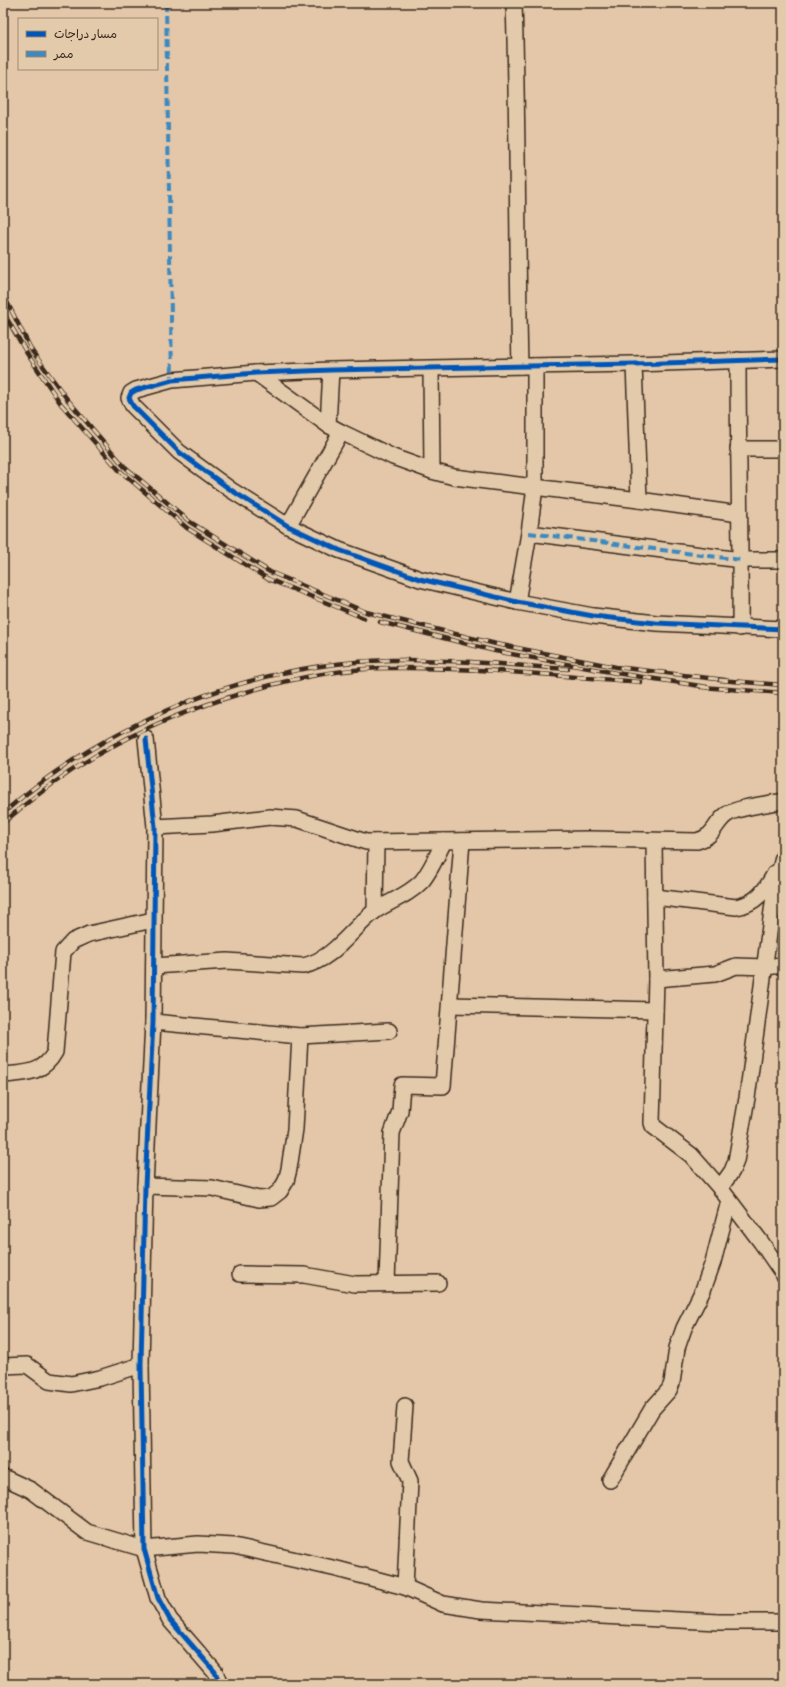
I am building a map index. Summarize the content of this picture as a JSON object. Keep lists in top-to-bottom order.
{
  "legend": ["مسار دراجات", "ممر"]
}
